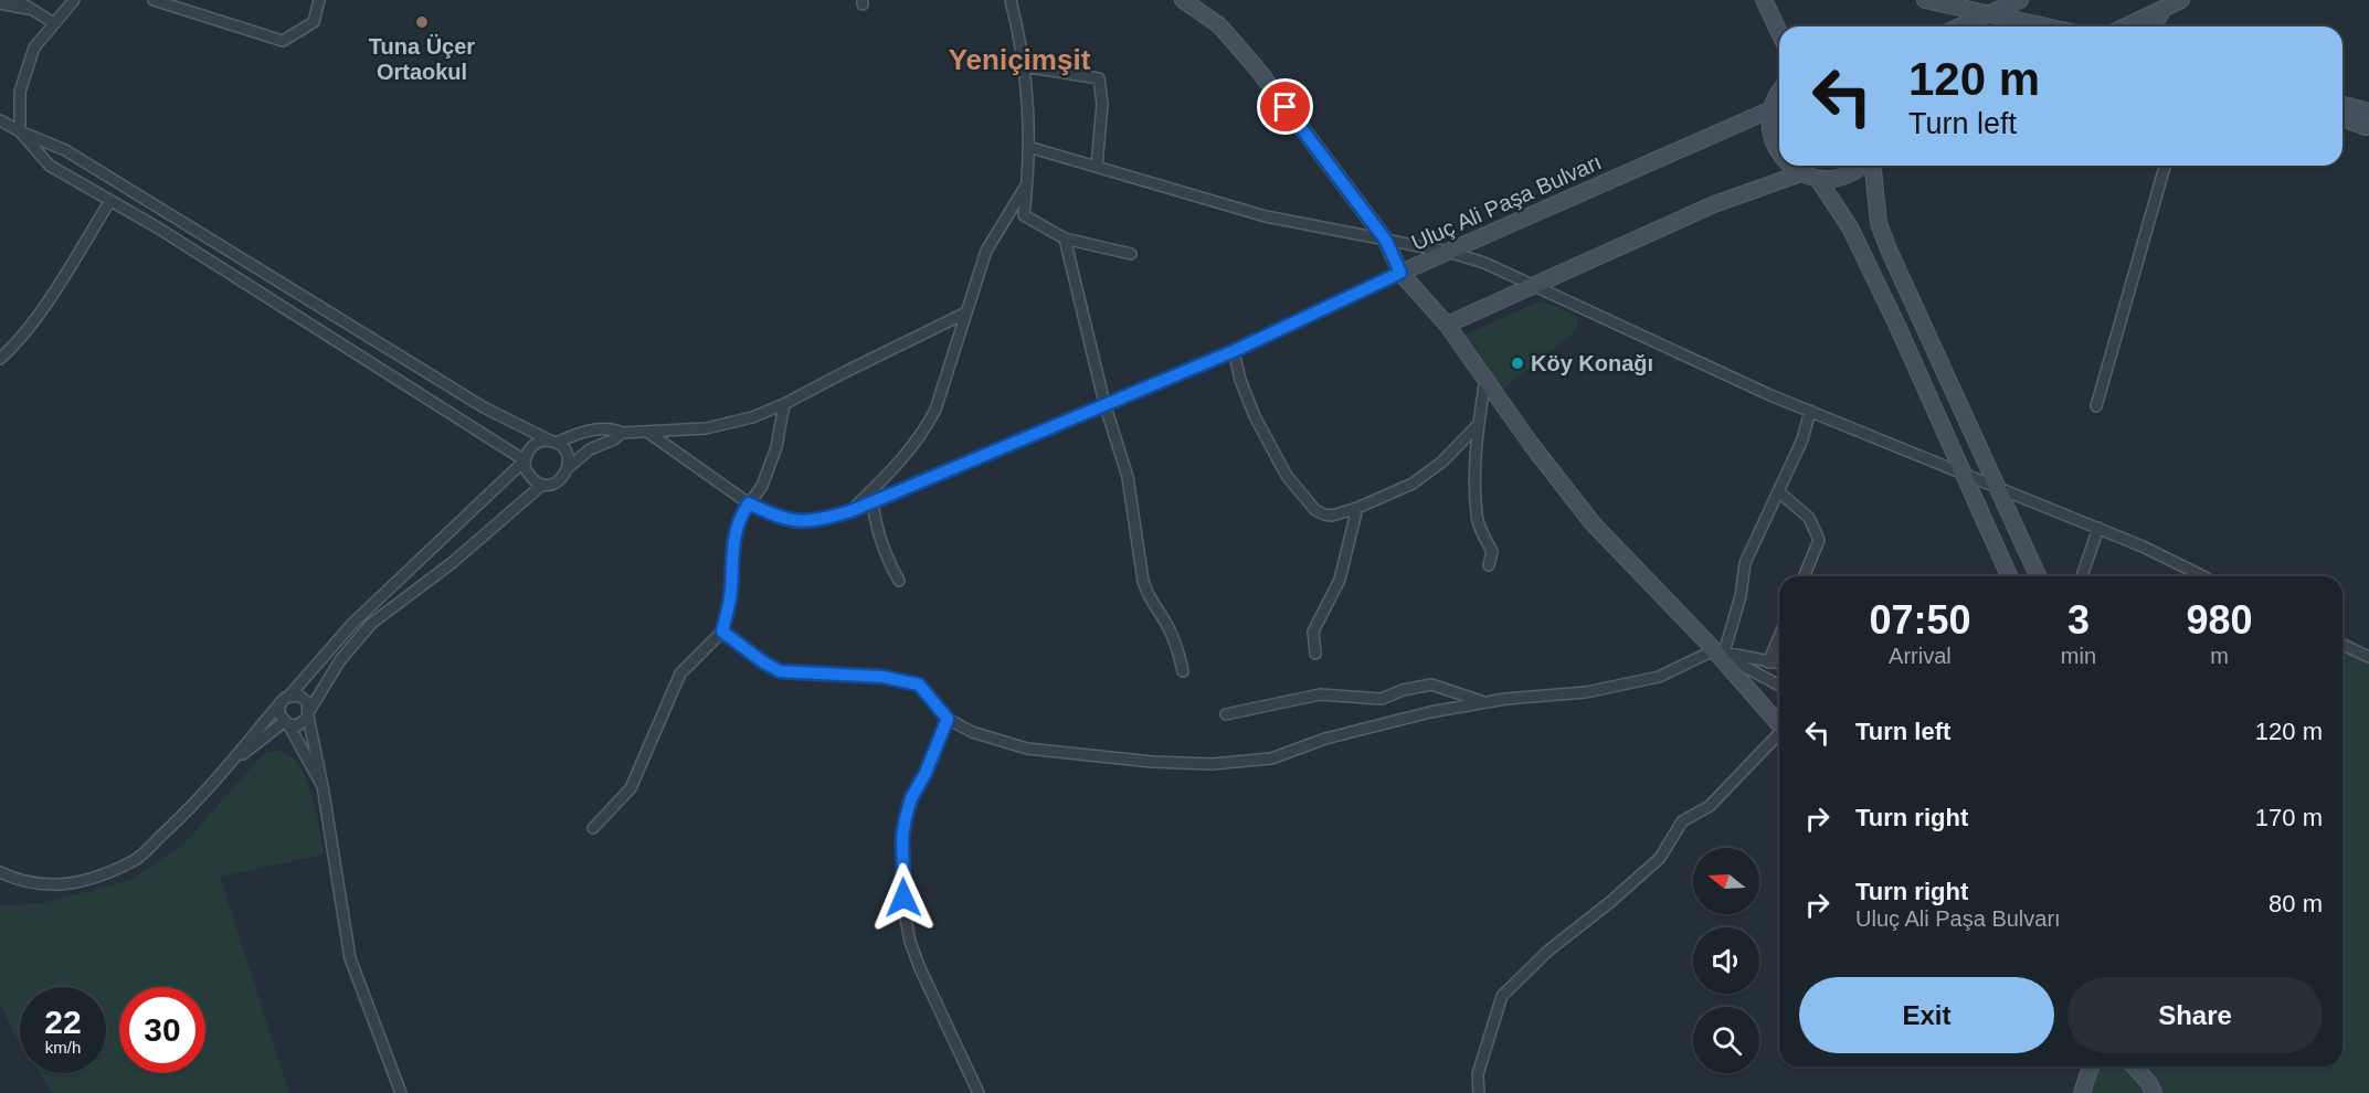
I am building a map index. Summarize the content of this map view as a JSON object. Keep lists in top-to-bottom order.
{
  "streets": {
    "street": ["Uluç Ali Paşa Bulvarı"]
  },
  "districts": ["Yeniçimşit"],
  "places": ["Tuna Üçer Ortaokul", "Köy Konağı"],
  "north": "left",
  "page": {
    "turn": ["120 m", "Turn left"],
    "eta": [
      "07:50",
      "Arrival",
      "3",
      "min",
      "980",
      "m"
    ],
    "list": [
      {
        "name": "Turn left",
        "value": "120 m"
      },
      {
        "name": "Turn right",
        "value": "170 m"
      },
      {
        "name": "Turn right",
        "note": "Uluç Ali Paşa Bulvarı",
        "value": "80 m"
      }
    ],
    "buttons": ["Exit", "Share"],
    "speed": "22 km/h",
    "limit": "30"
  }
}
